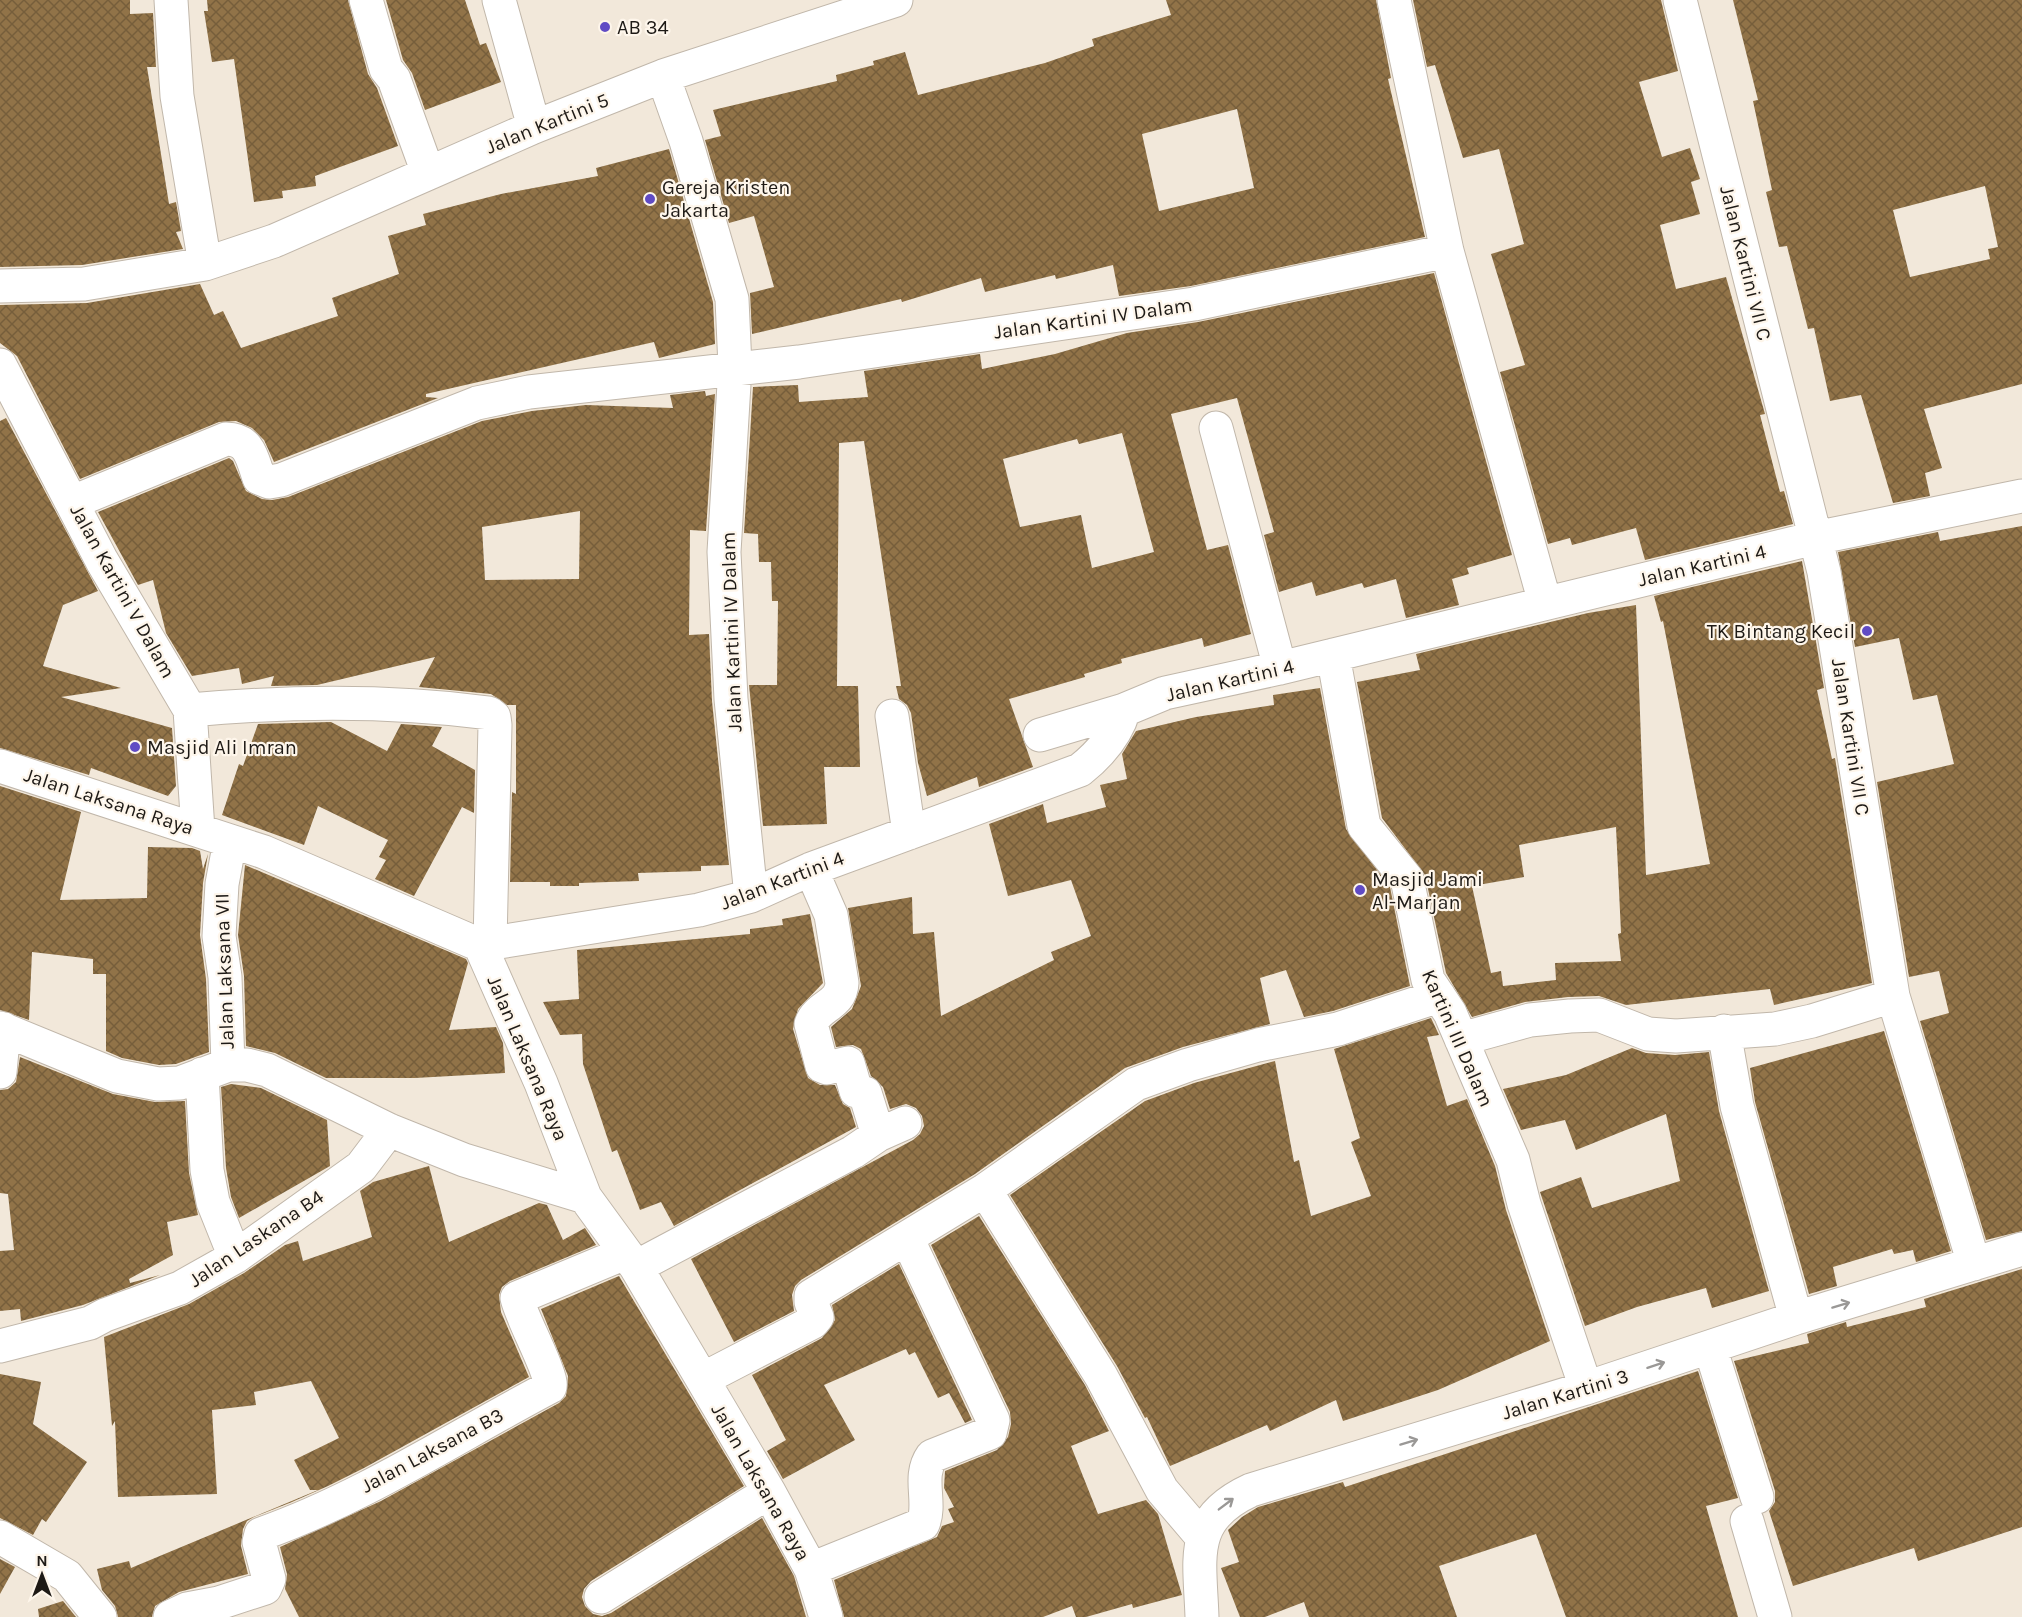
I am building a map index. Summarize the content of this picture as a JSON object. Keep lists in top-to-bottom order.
{
  "streets": {
    "street": [
      "Jalan Kartini 5",
      "Jalan Kartini VII C",
      "Jalan Kartini IV Dalam",
      "Jalan Kartini 4",
      "Jalan Kartini V Dalam",
      "Jalan Laksana Raya",
      "Jalan Laksana VII",
      "Kartini III Dalam",
      "Jalan Laskana B4",
      "Jalan Kartini 3",
      "Jalan Laksana B3"
    ]
  },
  "crossings": [
    ["Jalan Kartini 5", "Jalan Kartini IV Dalam"],
    ["Jalan Kartini VII C", "Jalan Kartini 4"],
    ["Jalan Kartini VII C", "Jalan Kartini 3"],
    ["Jalan Kartini IV Dalam", "Jalan Kartini 4"],
    ["Jalan Kartini 4", "Jalan Laksana Raya"],
    ["Jalan Kartini 4", "Kartini III Dalam"],
    ["Jalan Kartini V Dalam", "Jalan Laksana Raya"],
    ["Jalan Laksana Raya", "Jalan Laksana VII"],
    ["Jalan Laksana Raya", "Jalan Laksana B3"],
    ["Jalan Laksana VII", "Jalan Laskana B4"],
    ["Kartini III Dalam", "Jalan Kartini 3"]
  ],
  "one_way": ["Jalan Kartini 3"],
  "places": [
    "AB 34",
    "Gereja Kristen Jakarta",
    "TK Bintang Kecil",
    "Masjid Ali Imran",
    "Masjid Jami Al-Marjan"
  ],
  "north": "top"
}
